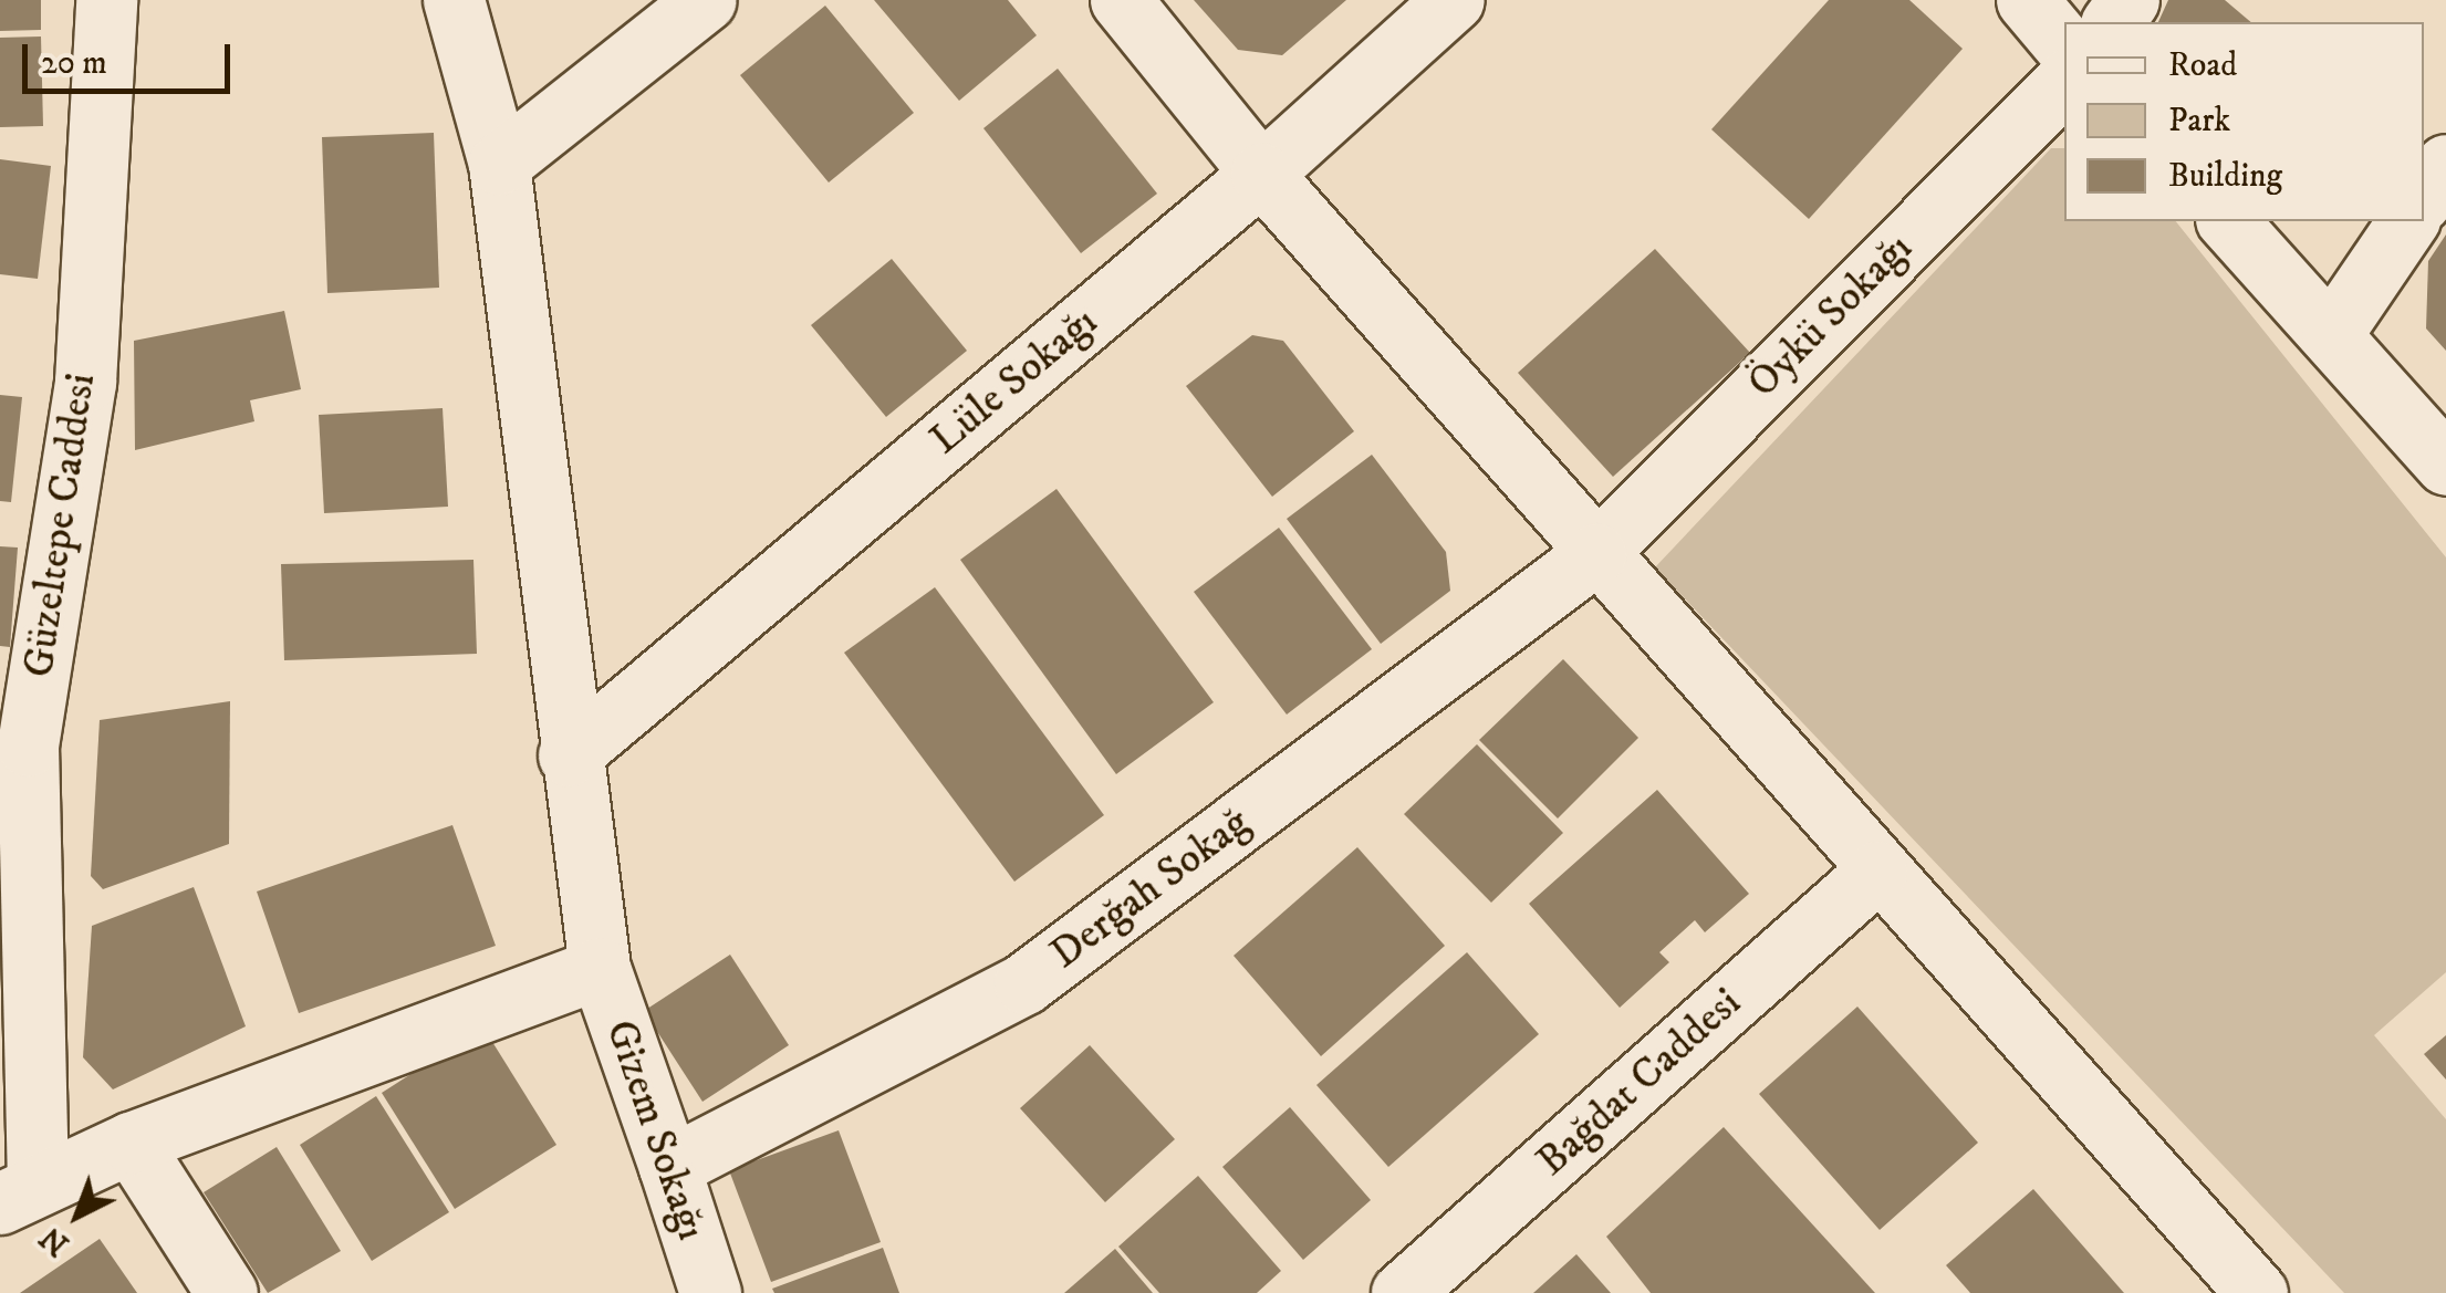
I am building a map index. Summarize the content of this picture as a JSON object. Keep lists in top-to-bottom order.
{
  "streets": {
    "street": [
      "Öykü Sokağı",
      "Lüle Sokağı",
      "Güzeltepe Caddesi",
      "Derğah Sokağ",
      "Bağdat Caddesi",
      "Gizem Sokağı"
    ]
  },
  "crossings": [
    ["Öykü Sokağı", "Derğah Sokağ"],
    ["Lüle Sokağı", "Gizem Sokağı"],
    ["Güzeltepe Caddesi", "Gizem Sokağı"],
    ["Derğah Sokağ", "Gizem Sokağı"]
  ],
  "legend": ["Road", "Park", "Building"],
  "scale_bar": "20 m",
  "north": "bottom left"
}
